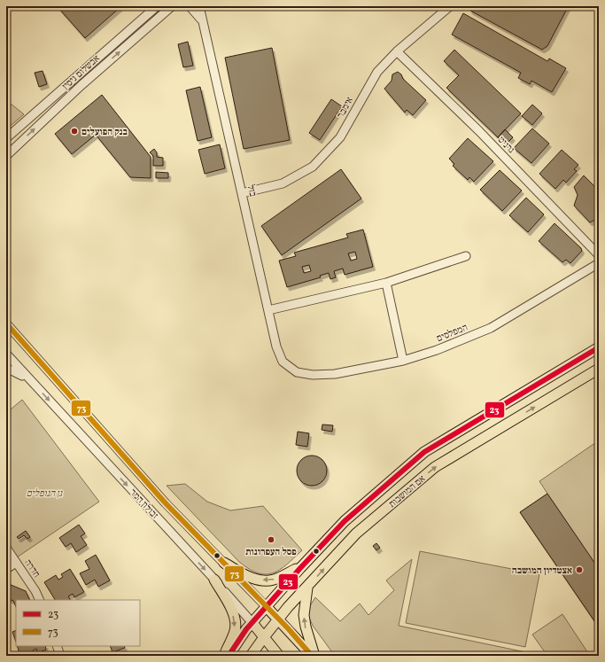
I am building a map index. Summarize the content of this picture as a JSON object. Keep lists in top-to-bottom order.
{
  "streets": {
    "main road": ["אם המושבות", "זבולון המר"],
    "street": [
      "אבשלום גיסין",
      "אימבר",
      "גרניט",
      "בזל",
      "המפלסים",
      "חדרה"
    ]
  },
  "crossings": [
    ["אימבר", "גרניט"],
    ["אימבר", "בזל"],
    ["בזל", "המפלסים"],
    ["אם המושבות", "זבולון המר"]
  ],
  "parks": ["גן הנופלים"],
  "places": ["בנק הפועלים", "פסל העפרונות", "אצטדיון המושבה"],
  "lines": ["transit line 73", "transit line 23"],
  "legend": ["23", "73"]
}
